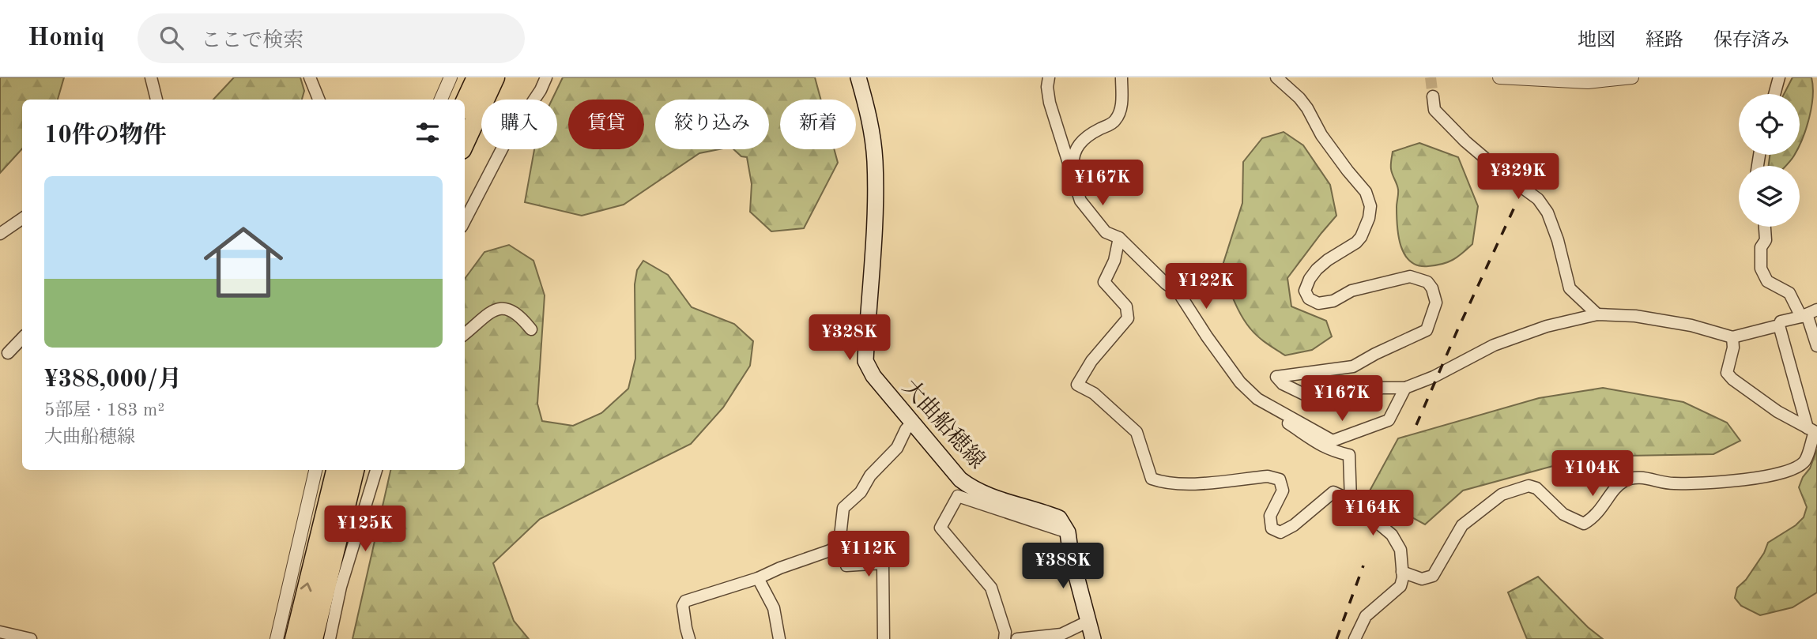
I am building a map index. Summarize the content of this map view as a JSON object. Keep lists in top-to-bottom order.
{
  "streets": {
    "main road": ["大曲船穂線"]
  },
  "page": {
    "header": "Homiq",
    "search": "ここで検索",
    "nav": ["地図", "経路", "保存済み"],
    "chip": [
      "購入",
      "賃貸",
      "絞り込み",
      "新着"
    ],
    "heading": "10件の物件",
    "price": [
      "¥329K",
      "¥167K",
      "¥122K",
      "¥328K",
      "¥167K",
      "¥104K",
      "¥164K",
      "¥125K",
      "¥112K",
      "¥388K"
    ],
    "list": [
      {
        "name": "¥388,000/月",
        "note": "5部屋 · 183 m² · 大曲船穂線"
      }
    ]
  }
}
